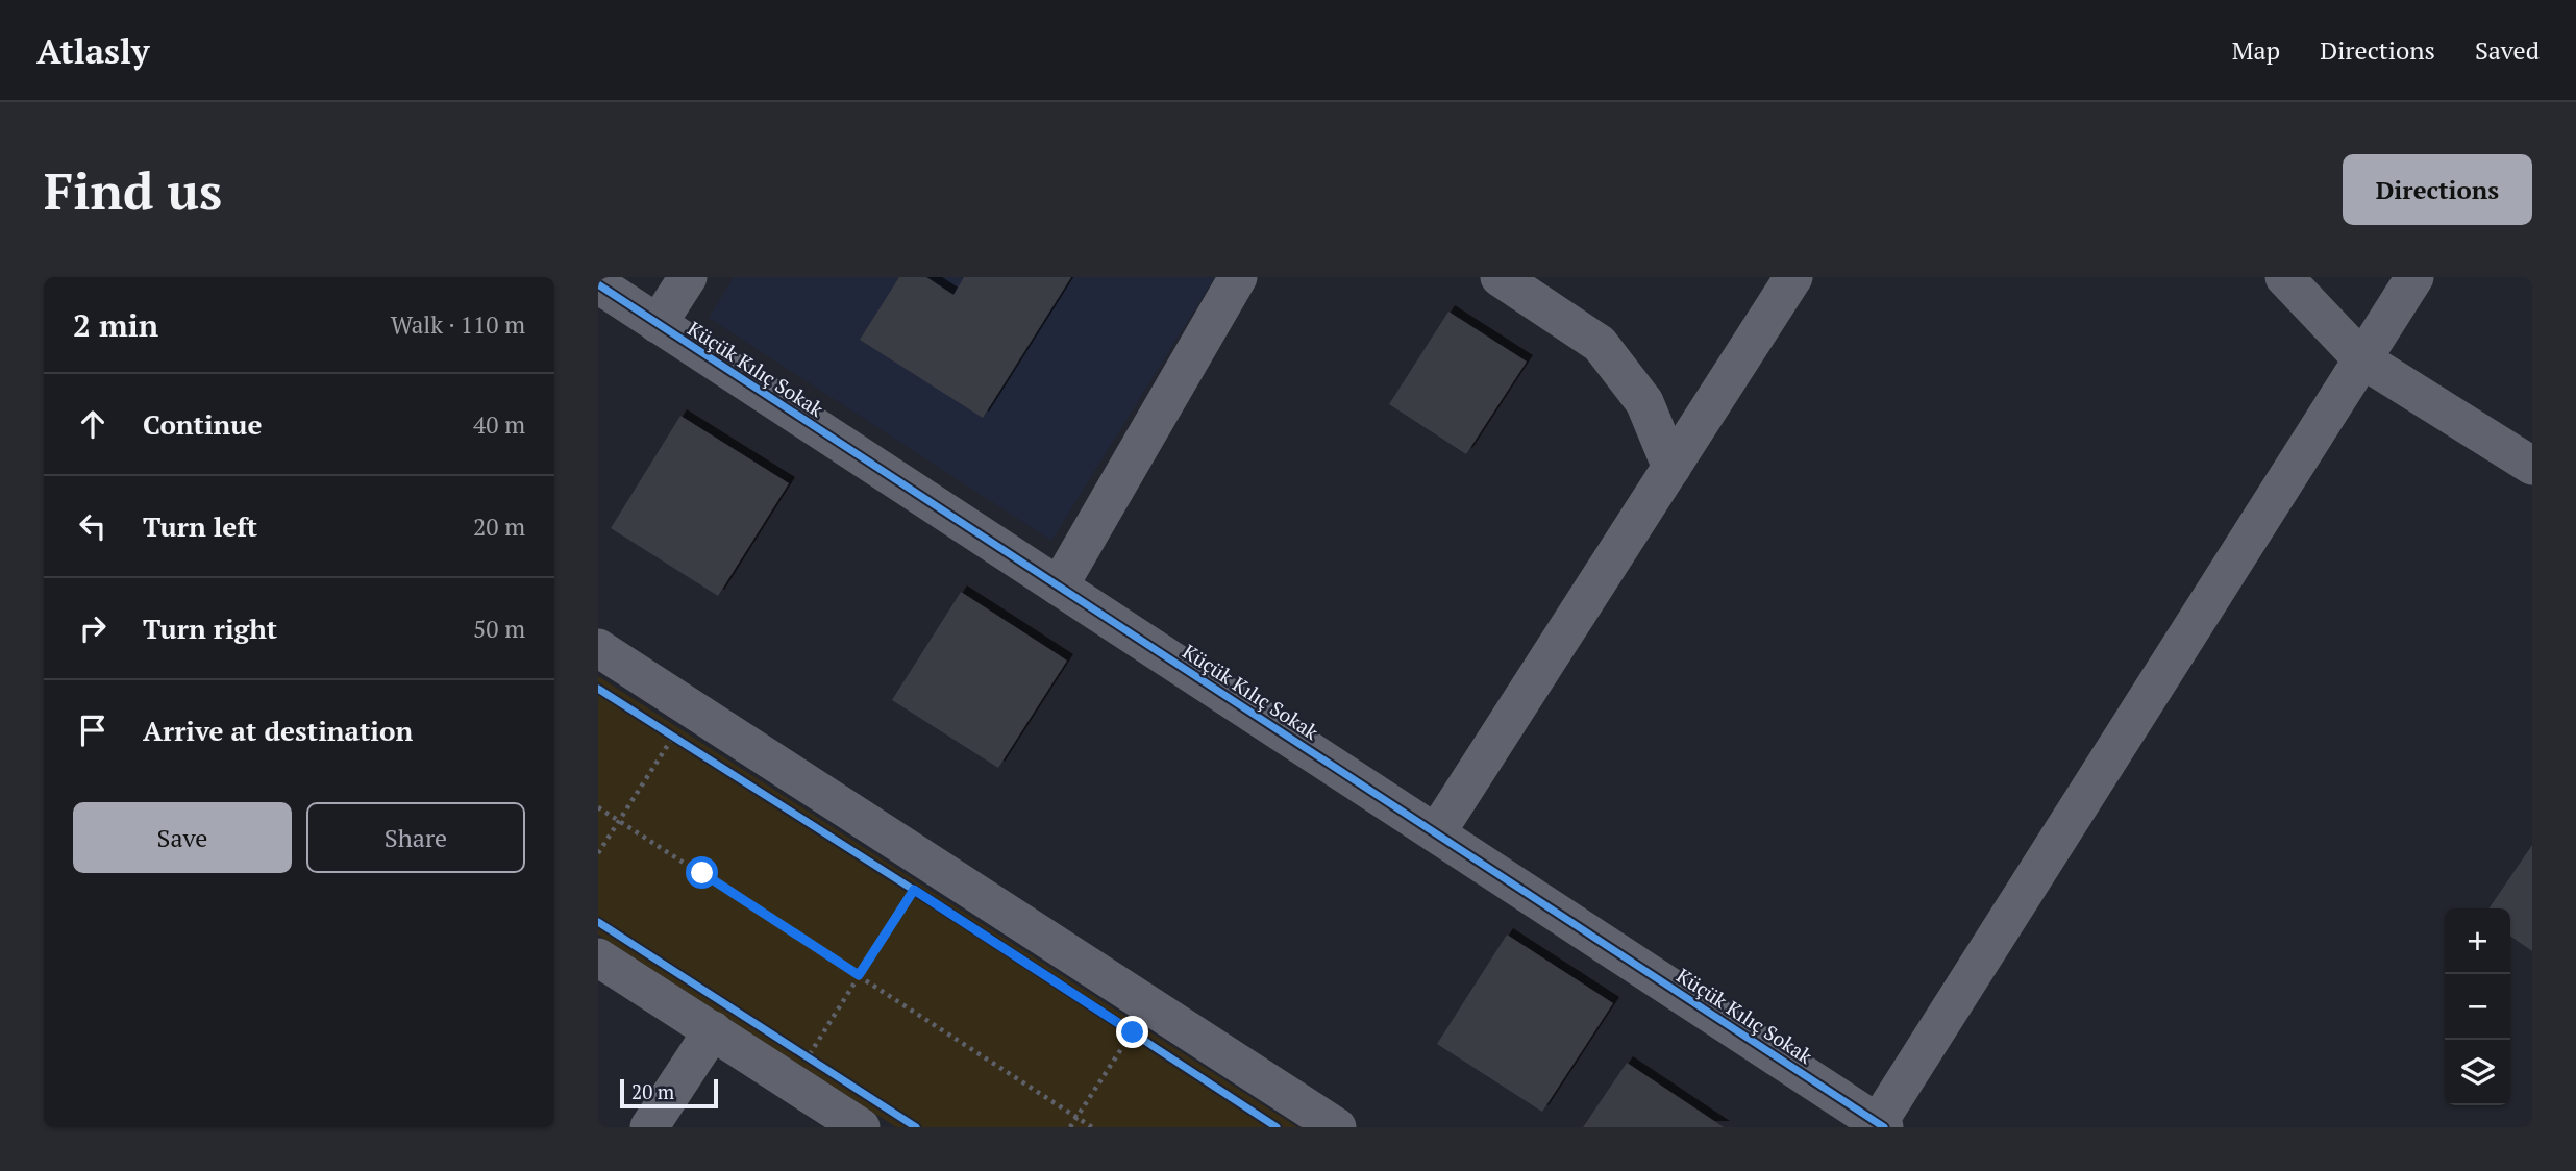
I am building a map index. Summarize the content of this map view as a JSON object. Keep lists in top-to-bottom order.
{
  "streets": {
    "street": ["Küçük Kılıç Sokak"]
  },
  "scale_bar": "20 m",
  "page": {
    "header": "Atlasly",
    "nav": ["Map", "Directions", "Saved"],
    "buttons": [
      "Directions",
      ["Save", "Share"]
    ],
    "title": "Find us",
    "heading": ["2 min", "Walk · 110 m"],
    "list": [
      ["Continue", "40 m"],
      ["Turn left", "20 m"],
      ["Turn right", "50 m"],
      "Arrive at destination"
    ],
    "map_buttons": ["+", "−"],
    "scale": "20 m"
  }
}
